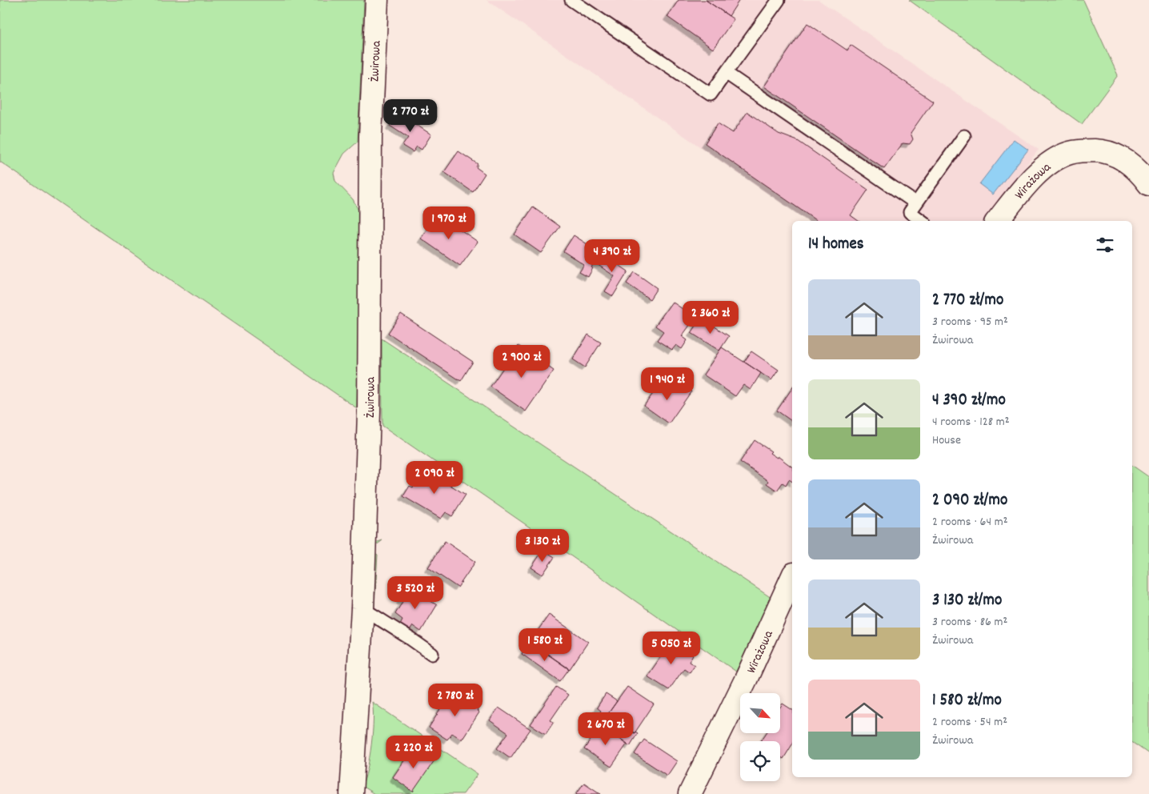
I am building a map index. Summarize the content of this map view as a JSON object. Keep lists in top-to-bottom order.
{
  "streets": {
    "street": ["Żwirowa", "Wirażowa"]
  },
  "north": "bottom right",
  "page": {
    "price": [
      "2 770 zł",
      "1 970 zł",
      "4 390 zł",
      "2 360 zł",
      "2 900 zł",
      "1 940 zł",
      "2 090 zł",
      "3 130 zł",
      "3 520 zł",
      "1 580 zł",
      "5 050 zł",
      "2 780 zł",
      "2 670 zł",
      "2 220 zł"
    ],
    "heading": "14 homes",
    "list": [
      {
        "name": "2 770 zł/mo",
        "note": "3 rooms · 95 m² · Żwirowa"
      },
      {
        "name": "4 390 zł/mo",
        "note": "4 rooms · 128 m² · House"
      },
      {
        "name": "2 090 zł/mo",
        "note": "2 rooms · 64 m² · Żwirowa"
      },
      {
        "name": "3 130 zł/mo",
        "note": "3 rooms · 86 m² · Żwirowa"
      },
      {
        "name": "1 580 zł/mo",
        "note": "2 rooms · 54 m² · Żwirowa"
      }
    ]
  }
}
